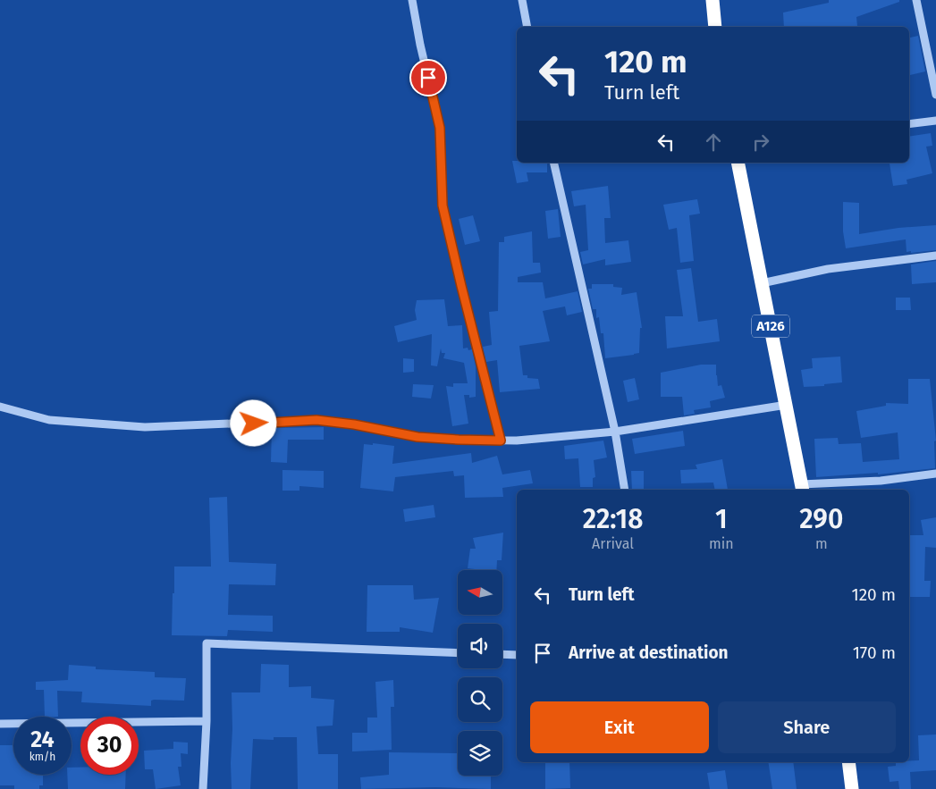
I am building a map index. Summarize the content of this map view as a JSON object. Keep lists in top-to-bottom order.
{
  "streets": {
    "highway": ["A126"]
  },
  "north": "left",
  "page": {
    "turn": ["120 m", "Turn left"],
    "eta": [
      "22:18",
      "Arrival",
      "1",
      "min",
      "290",
      "m"
    ],
    "list": [
      {
        "name": "Turn left",
        "value": "120 m"
      },
      {
        "name": "Arrive at destination",
        "value": "170 m"
      }
    ],
    "buttons": ["Exit", "Share"],
    "speed": "24 km/h",
    "limit": "30"
  }
}
